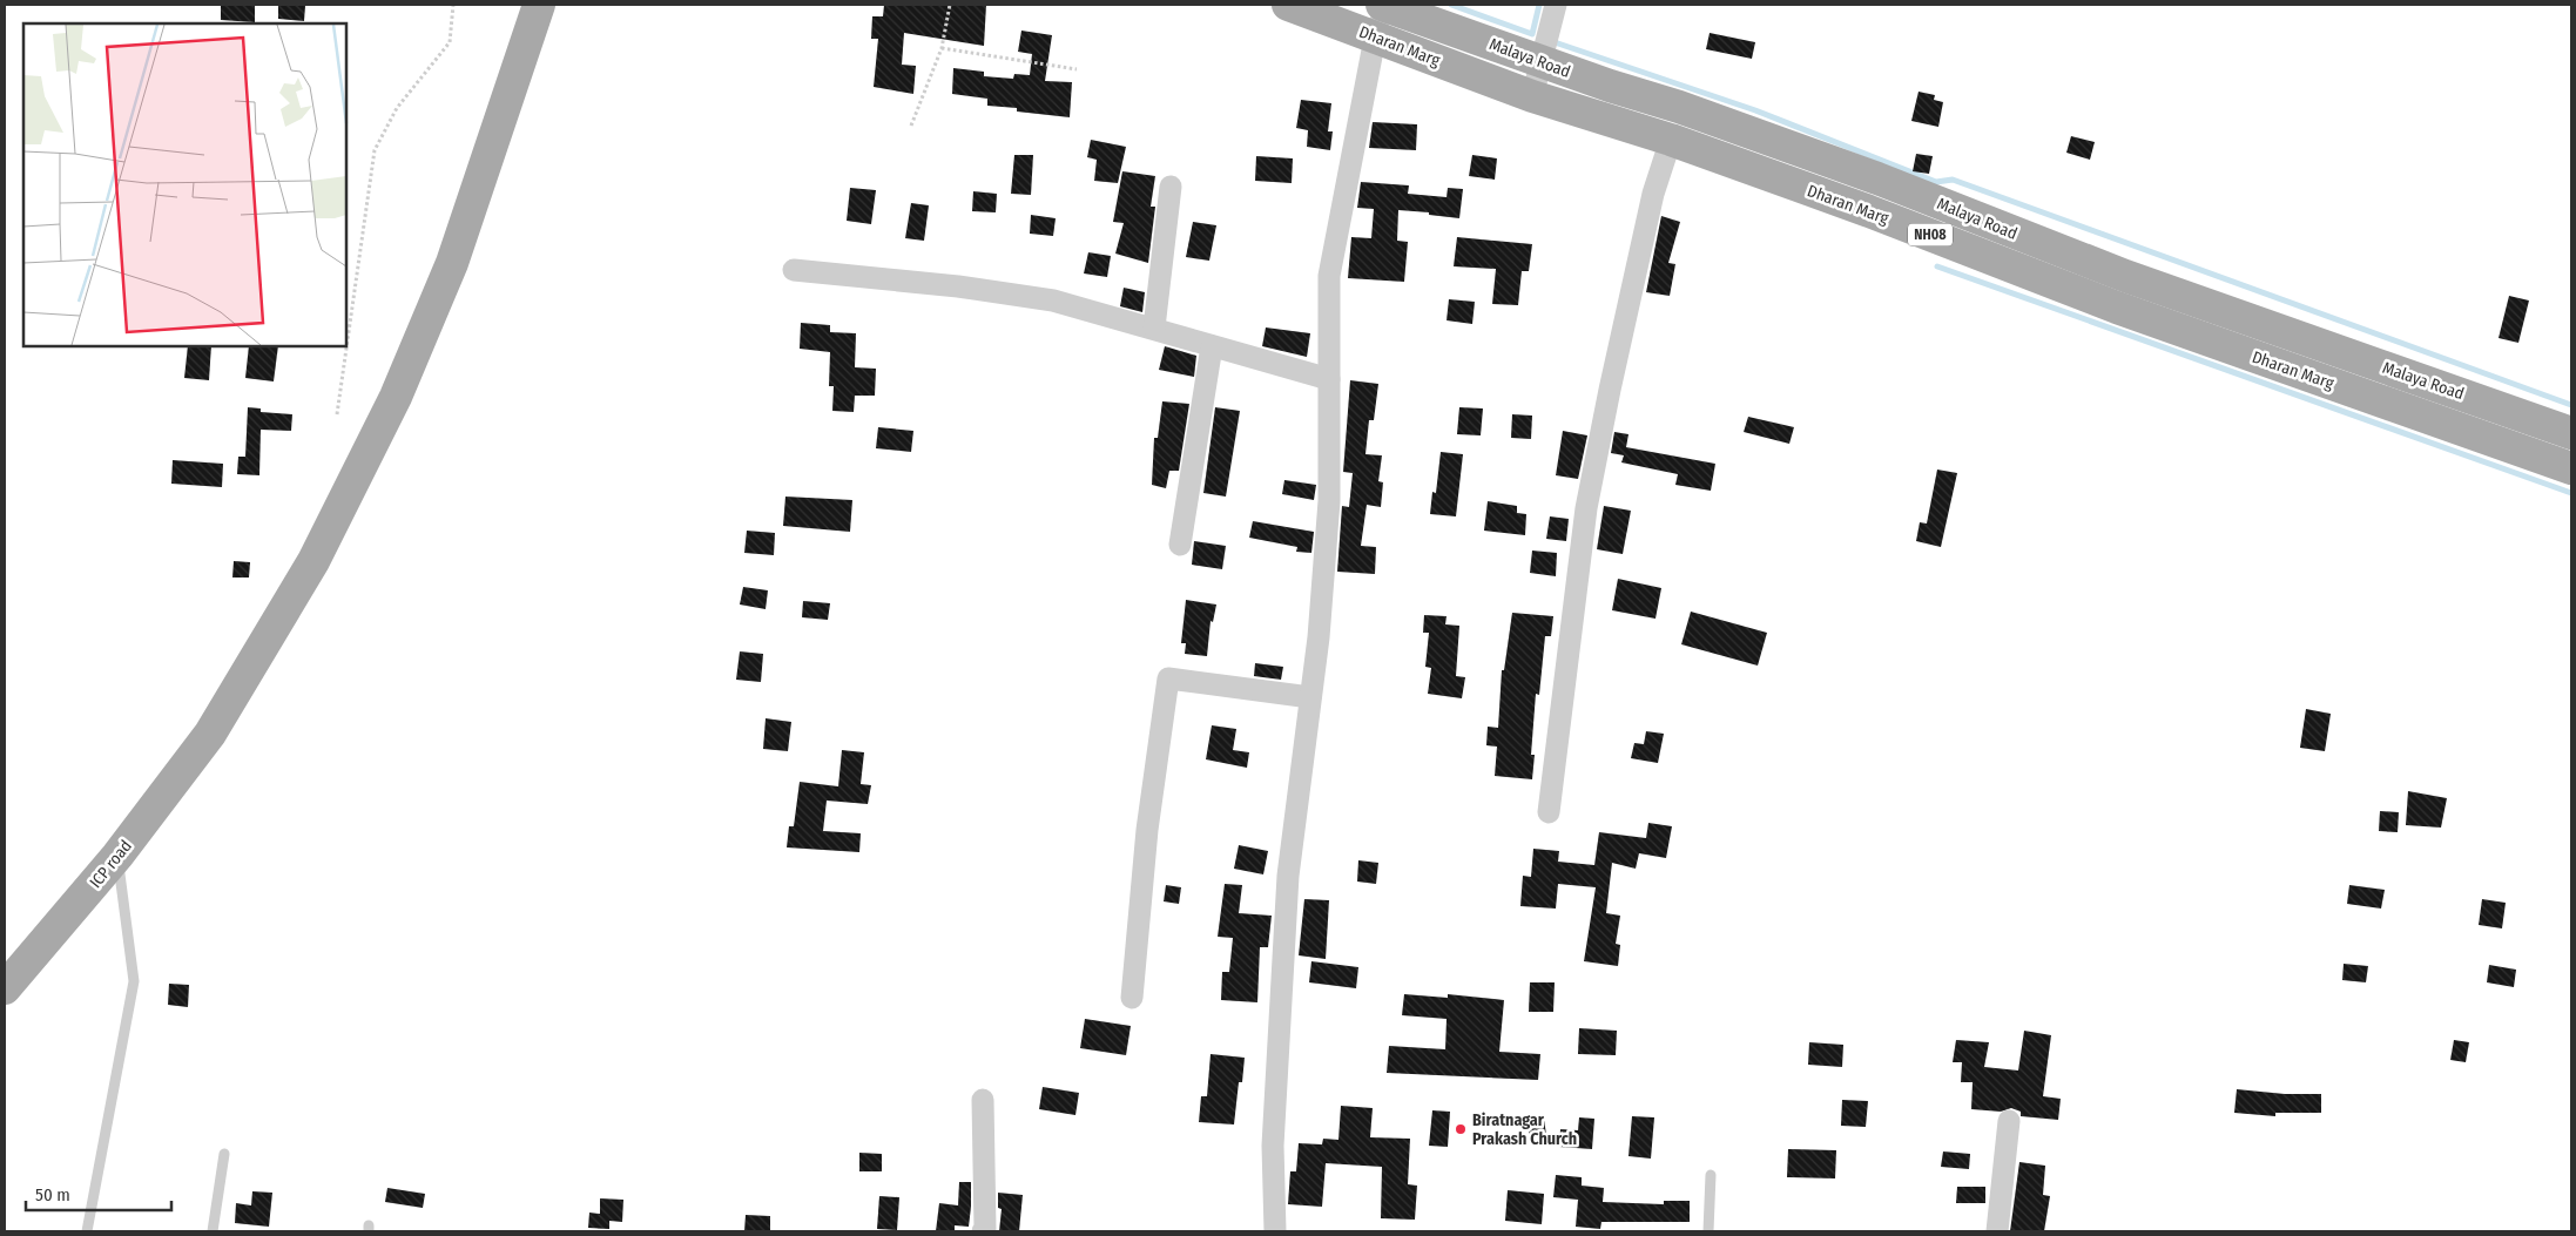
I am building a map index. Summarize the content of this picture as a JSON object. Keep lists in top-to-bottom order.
{
  "streets": {
    "main road": [
      "Dharan Marg",
      "Malaya Road",
      "NH08",
      "ICP road"
    ]
  },
  "places": ["Biratnagar Prakash Church"],
  "scale_bar": "50 m"
}
